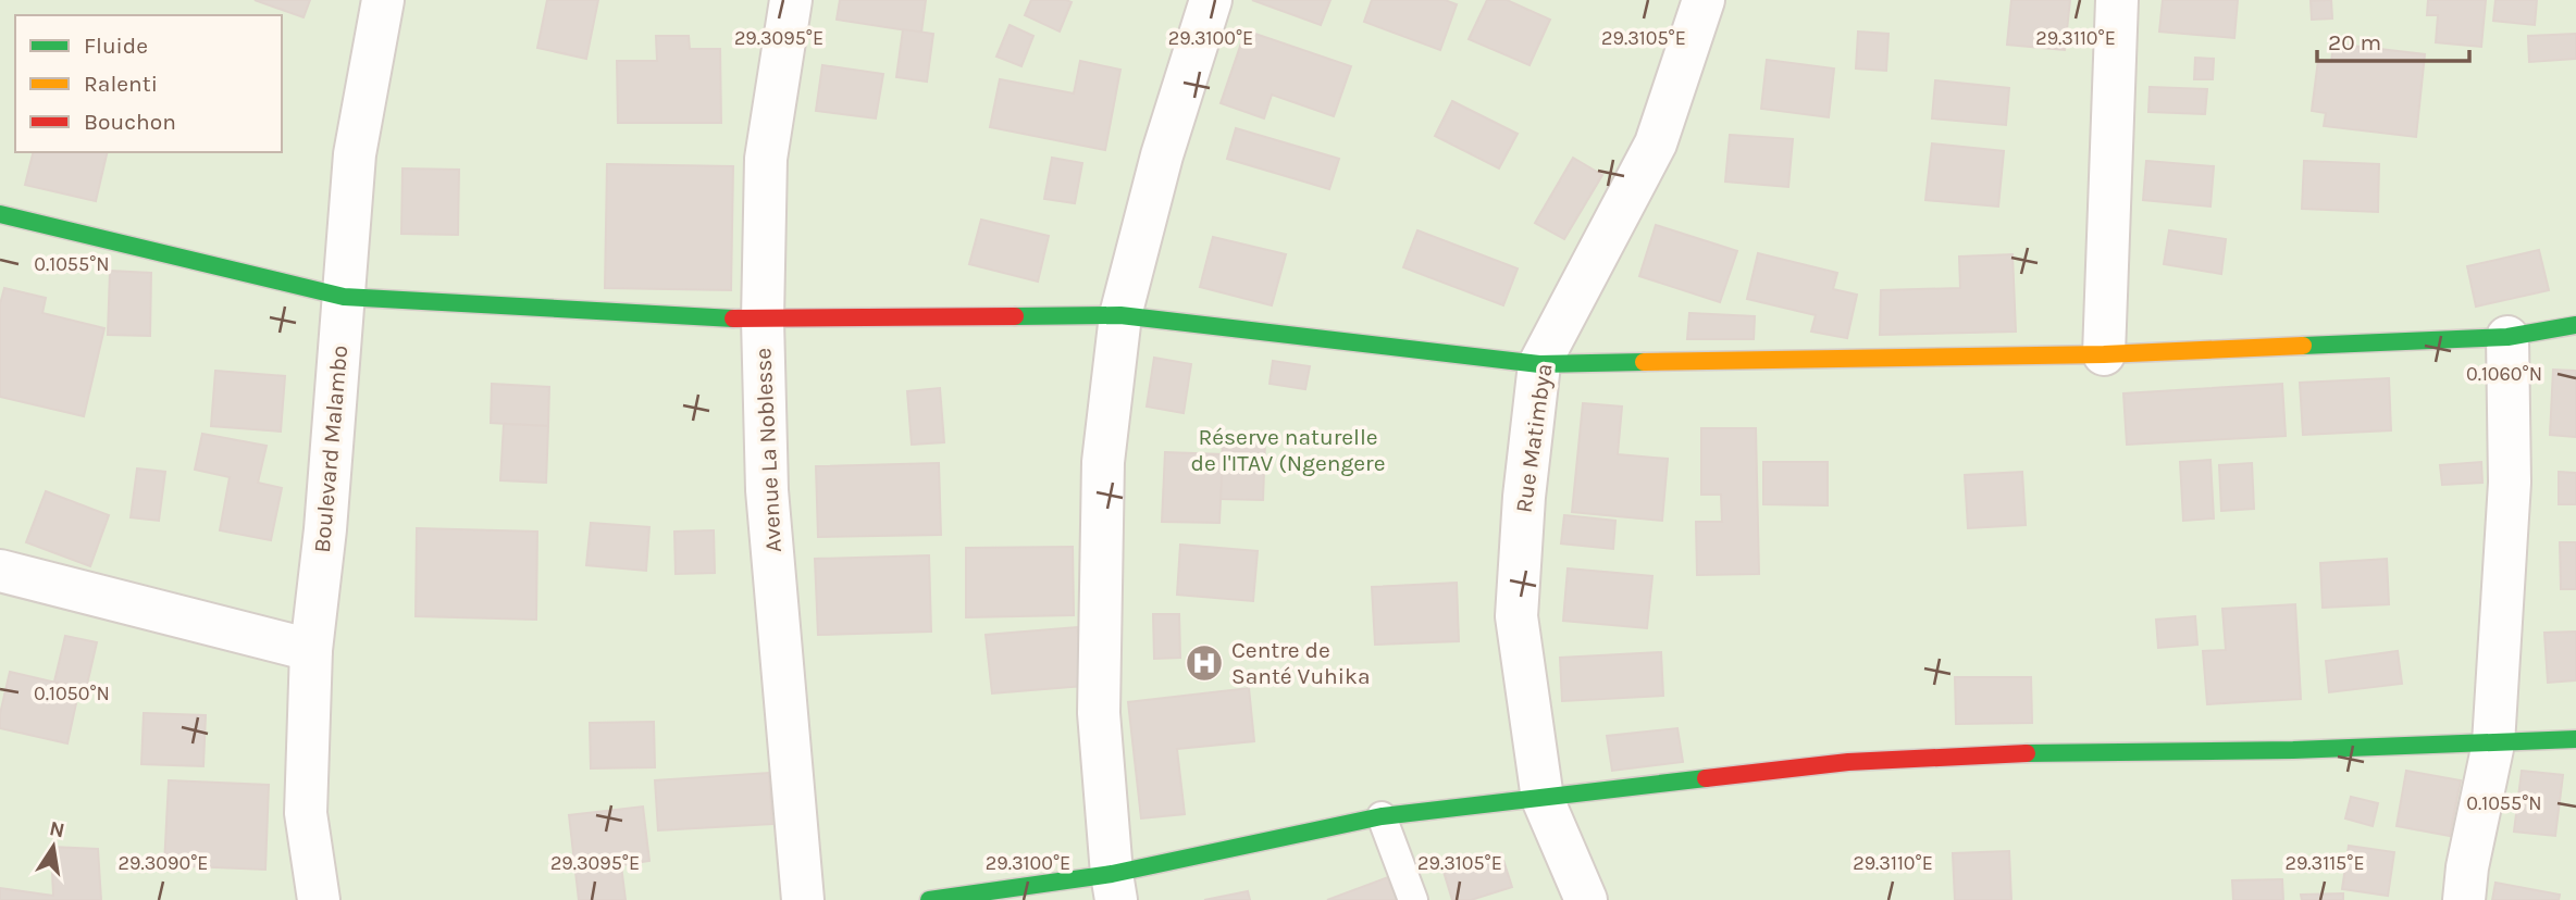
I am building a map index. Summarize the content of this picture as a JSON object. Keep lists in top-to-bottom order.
{
  "streets": {
    "street": ["Rue Matimbya", "Boulevard Malambo", "Avenue La Noblesse"]
  },
  "parks": ["Réserve naturelle de l'ITAV (Ngengere"],
  "places": {
    "hospital": ["Centre de Santé Vuhika"]
  },
  "legend": ["Fluide", "Ralenti", "Bouchon"],
  "scale_bar": "20 m",
  "north": "top",
  "coordinates": [
    "29.3095°E",
    "29.3100°E",
    "29.3105°E",
    "29.3110°E",
    "0.1055°N",
    "0.1060°N",
    "0.1050°N",
    "29.3090°E",
    "29.3115°E"
  ]
}
